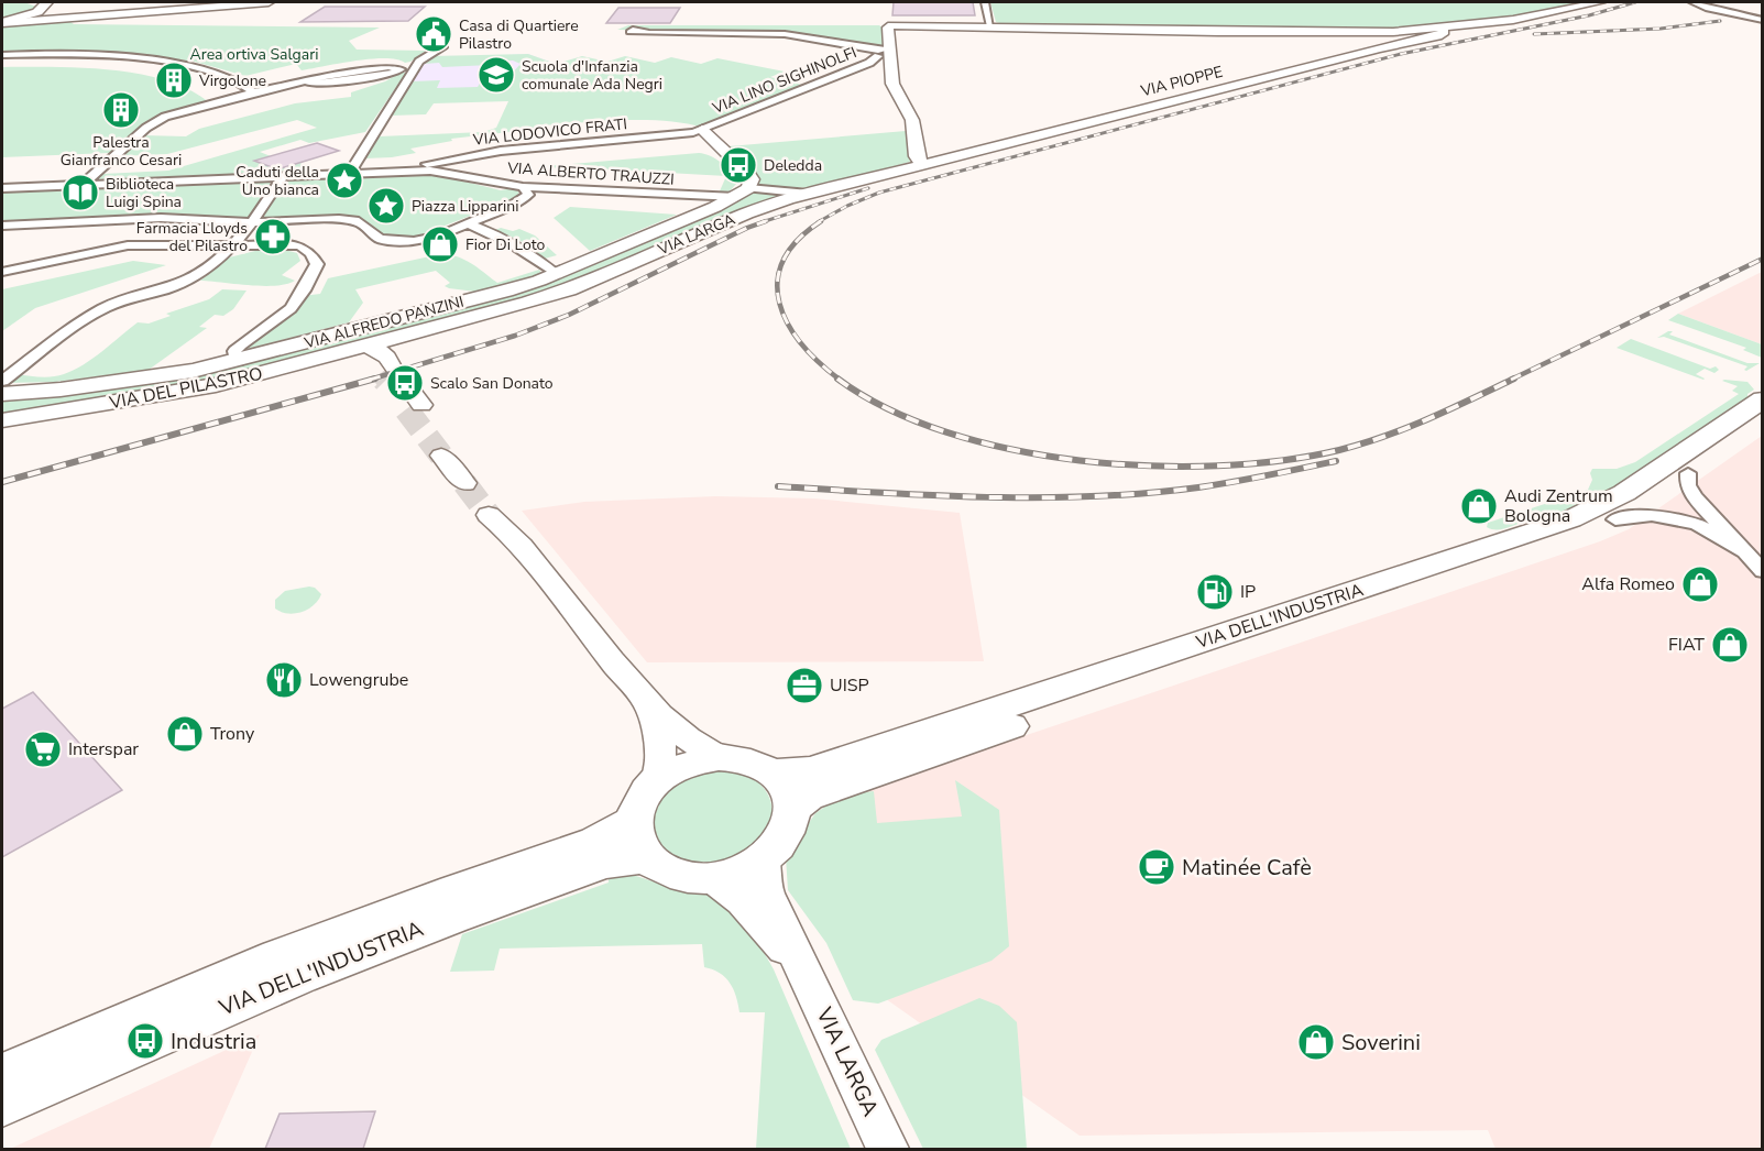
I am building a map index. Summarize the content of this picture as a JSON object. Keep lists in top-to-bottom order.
{
  "streets": {
    "main road": ["VIA DELL'INDUSTRIA"],
    "street": [
      "VIA LINO SIGHINOLFI",
      "VIA PIOPPE",
      "VIA LODOVICO FRATI",
      "VIA ALBERTO TRAUZZI",
      "VIA LARGA",
      "VIA ALFREDO PANZINI",
      "VIA DEL PILASTRO"
    ]
  },
  "crossings": [
    ["VIA LINO SIGHINOLFI", "VIA LODOVICO FRATI"],
    ["VIA PIOPPE", "VIA LARGA"],
    ["VIA LODOVICO FRATI", "VIA ALBERTO TRAUZZI"],
    ["VIA ALBERTO TRAUZZI", "VIA ALFREDO PANZINI"],
    ["VIA LARGA", "VIA ALFREDO PANZINI"],
    ["VIA LARGA", "VIA DEL PILASTRO"],
    ["VIA LARGA", "VIA DELL'INDUSTRIA"]
  ],
  "parks": ["Area ortiva Salgari"],
  "places": {
    "public building": ["Casa di Quartiere Pilastro"],
    "school or university": ["Scuola d'Infanzia comunale Ada Negri"],
    "building": ["Virgolone", "Palestra Gianfranco Cesari"],
    "bus stop": ["Deledda", "Scalo San Donato", "Industria"],
    "place": ["Caduti della Uno bianca", "Piazza Lipparini"],
    "library": ["Biblioteca Luigi Spina"],
    "pharmacy": ["Farmacia Lloyds del Pilastro"],
    "shop": [
      "Fior Di Loto",
      "Audi Zentrum Bologna",
      "Alfa Romeo",
      "FIAT",
      "Trony",
      "Soverini"
    ],
    "fuel station": ["IP"],
    "restaurant": ["Lowengrube"],
    "office": ["UISP"],
    "supermarket": ["Interspar"],
    "cafe": ["Matinée Cafè"]
  }
}
